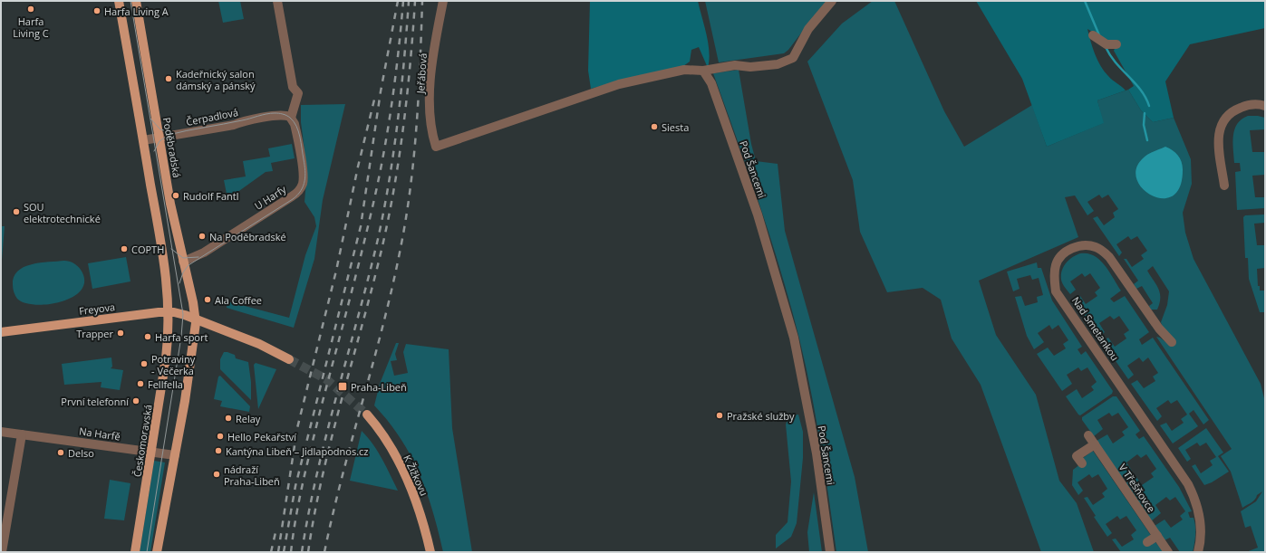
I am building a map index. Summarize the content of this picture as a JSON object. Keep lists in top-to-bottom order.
{
  "streets": {
    "main road": [
      "Poděbradská",
      "Freyova",
      "Českomoravská",
      "K Žižkovu"
    ],
    "street": [
      "Jeřábová",
      "Čerpadlová",
      "Pod Šancemi",
      "U Harfy",
      "Nad Smetankou",
      "Na Harfě",
      "V Třešňovce"
    ]
  },
  "crossings": [
    ["Jeřábová", "Pod Šancemi"],
    ["Čerpadlová", "Poděbradská"],
    ["Čerpadlová", "U Harfy"],
    ["Poděbradská", "U Harfy"],
    ["Poděbradská", "Freyova"],
    ["Freyova", "Českomoravská"],
    ["Na Harfě", "Českomoravská"]
  ],
  "places": {
    "other": [
      "Harfa Living C",
      "Harfa Living A",
      "Kadeřnický salon dámský a pánský",
      "Siesta",
      "Rudolf Fantl",
      "SOU elektrotechnické",
      "Na Poděbradské",
      "COPTH",
      "Ala Coffee",
      "Trapper",
      "Harfa sport",
      "Potraviny - Večerka",
      "Fellfella",
      "První telefonní",
      "Pražské služby",
      "Relay",
      "Hello Pekařství",
      "Kantýna Libeň – Jidlapodnos.cz",
      "Delso",
      "nádraží Praha-Libeň"
    ],
    "transit": ["Praha-Libeň"]
  }
}
